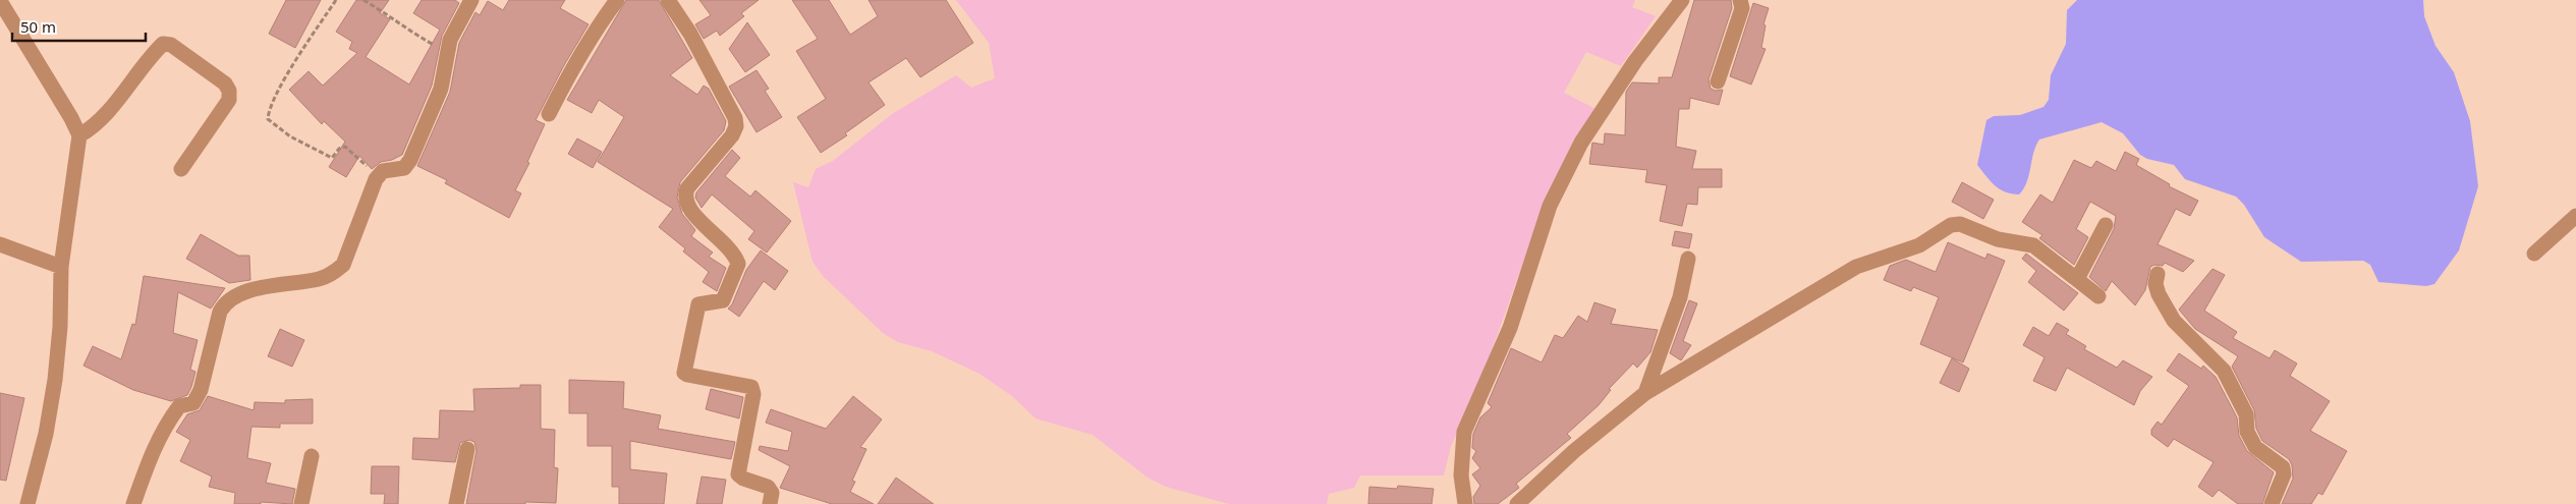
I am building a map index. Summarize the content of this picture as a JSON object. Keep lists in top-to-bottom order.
{
  "scale_bar": "50 m"
}
